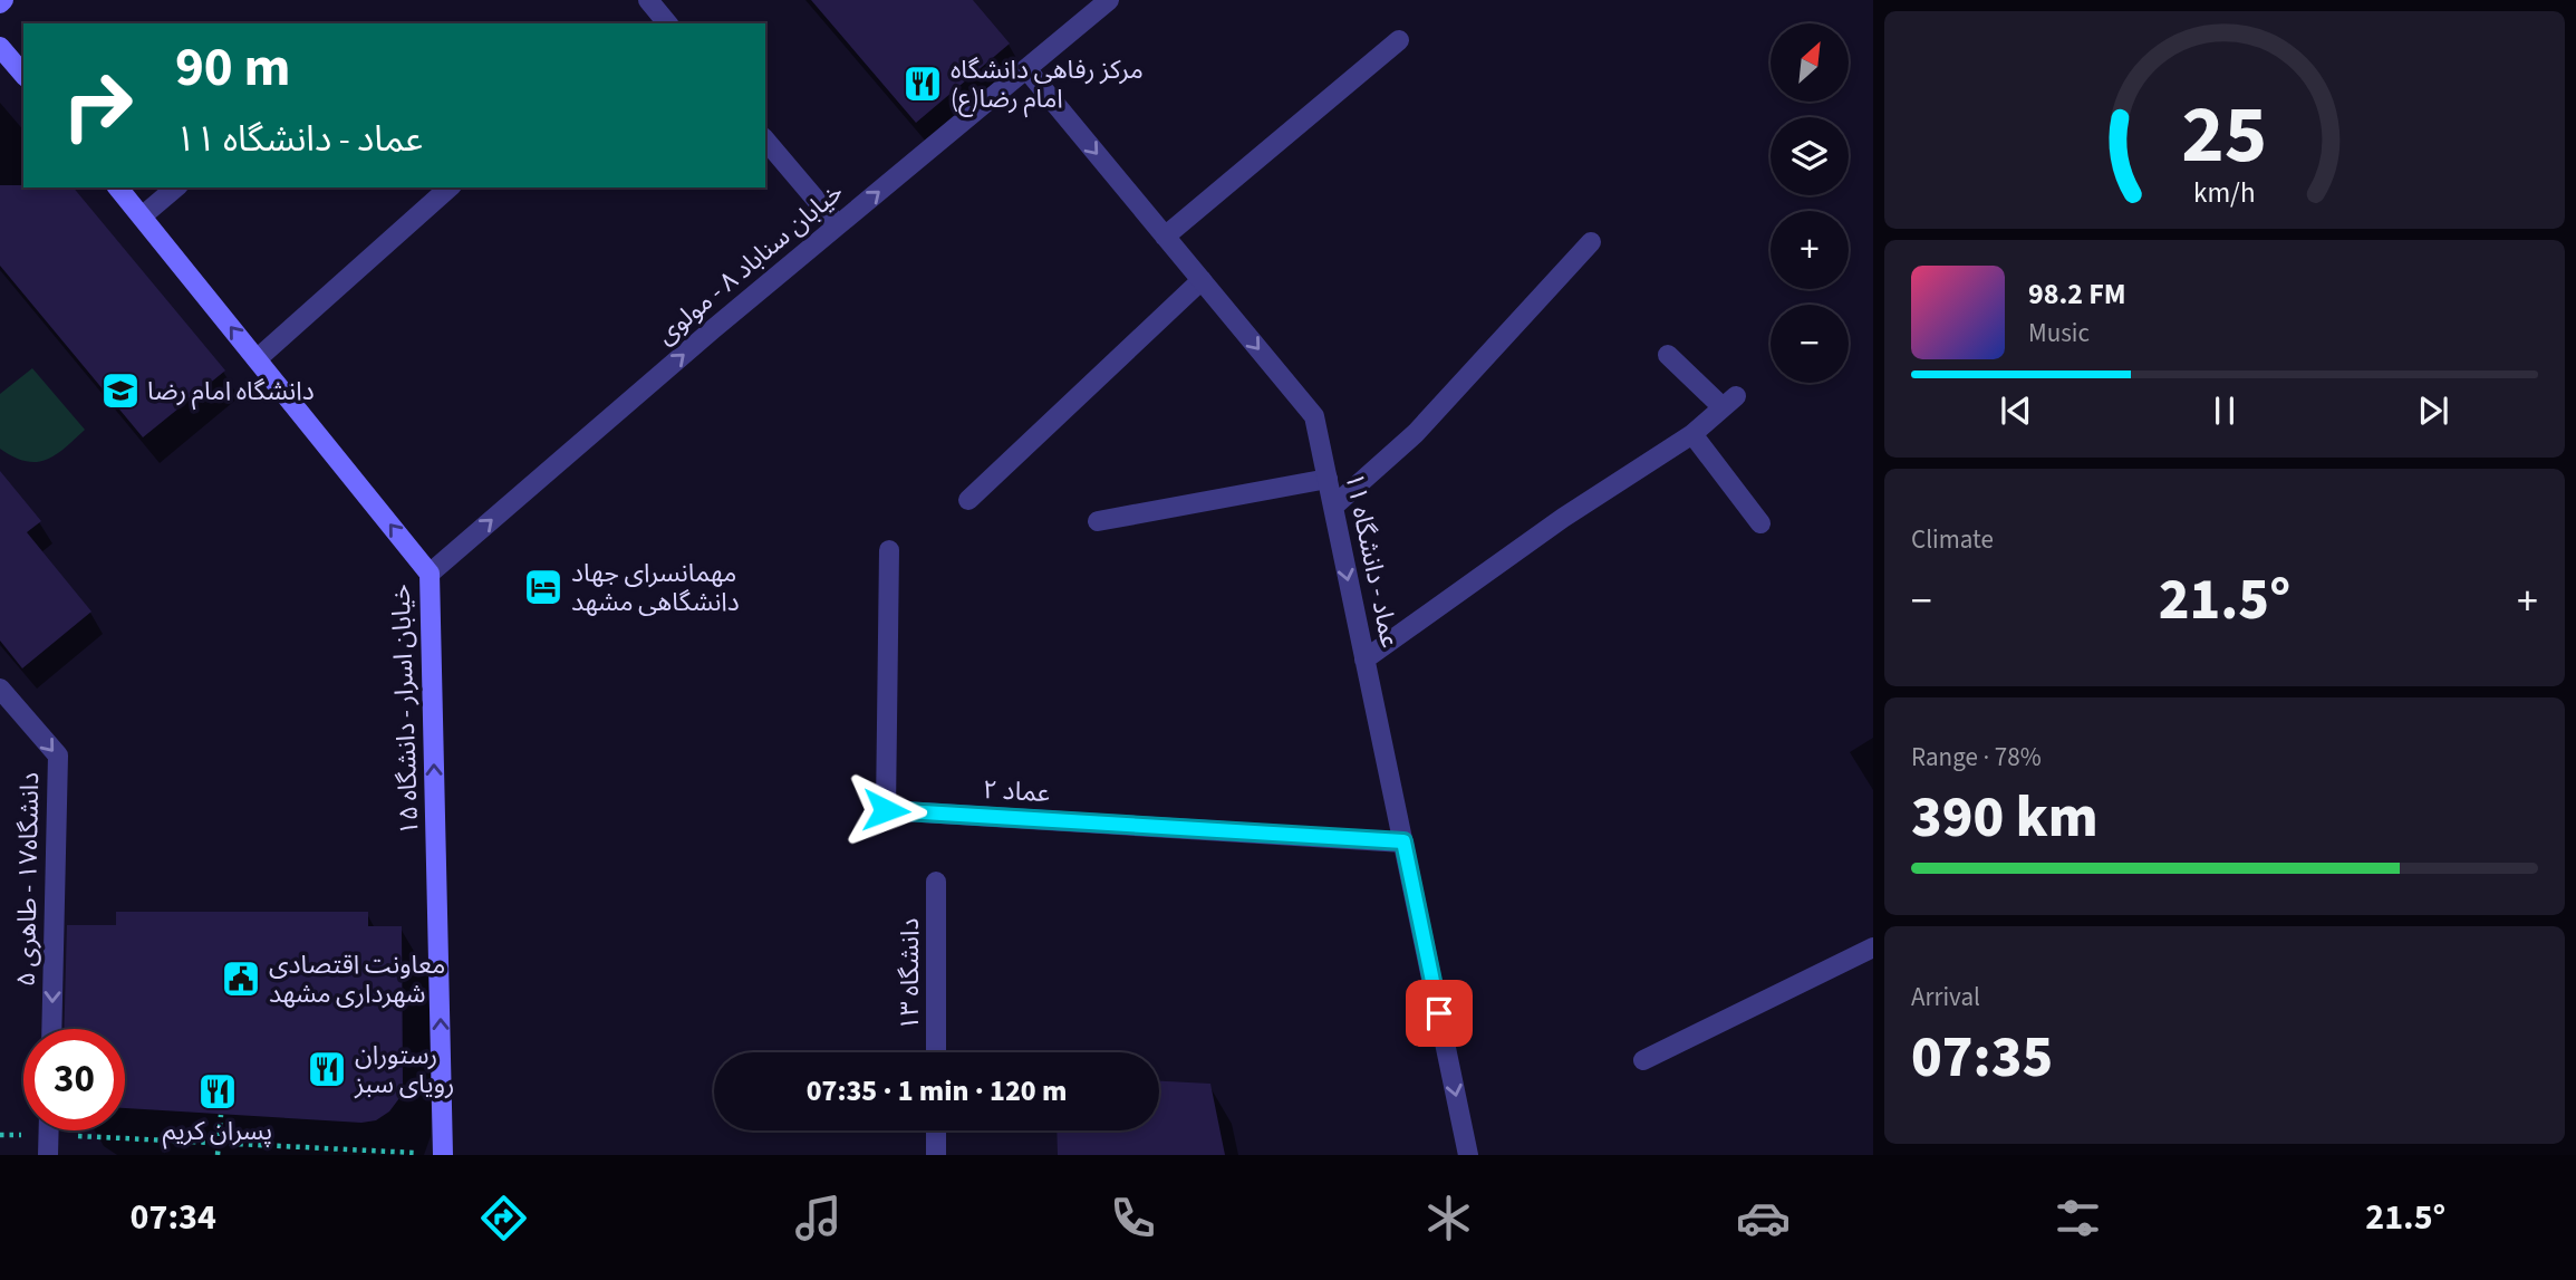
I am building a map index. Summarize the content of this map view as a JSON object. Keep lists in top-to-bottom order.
{
  "streets": {
    "street": [
      "خیابان سناباد ۸ - مولوی",
      "عماد - دانشگاه ۱۱",
      "خیابان اسرار - دانشگاه ۱۵",
      "عماد ۲",
      "دانشگاه۱۷ - طاهری ۵",
      "دانشگاه ۱۳"
    ]
  },
  "crossings": [
    ["خیابان سناباد ۸ - مولوی", "عماد - دانشگاه ۱۱"],
    ["خیابان سناباد ۸ - مولوی", "خیابان اسرار - دانشگاه ۱۵"],
    ["عماد - دانشگاه ۱۱", "عماد ۲"]
  ],
  "one_way": [
    "خیابان سناباد ۸ - مولوی",
    "عماد - دانشگاه ۱۱",
    "خیابان اسرار - دانشگاه ۱۵",
    "دانشگاه۱۷ - طاهری ۵"
  ],
  "places": {
    "restaurant": ["مرکز رفاهی دانشگاه امام رضا(ع)", "رستوران رویای سبز", "پسران کریم"],
    "school or university": ["دانشگاه امام رضا"],
    "hotel": ["مهمانسرای جهاد دانشگاهی مشهد"],
    "public building": ["معاونت اقتصادی شهرداری مشهد"]
  },
  "north": "top right",
  "page": {
    "map_buttons": ["+", "−"],
    "turn": ["90 m", "عماد - دانشگاه ۱۱"],
    "song": ["98.2 FM", "Music"],
    "tile": [
      "Climate",
      ["Range · 78%", "390 km"],
      ["Arrival", "07:35"]
    ],
    "heat": ["−", "21.5°", "+"],
    "limit": "30",
    "trip": "07:35 · 1 min · 120 m",
    "tabs": ["07:34", "21.5°"],
    "gauge": ["25", "km/h"]
  }
}
